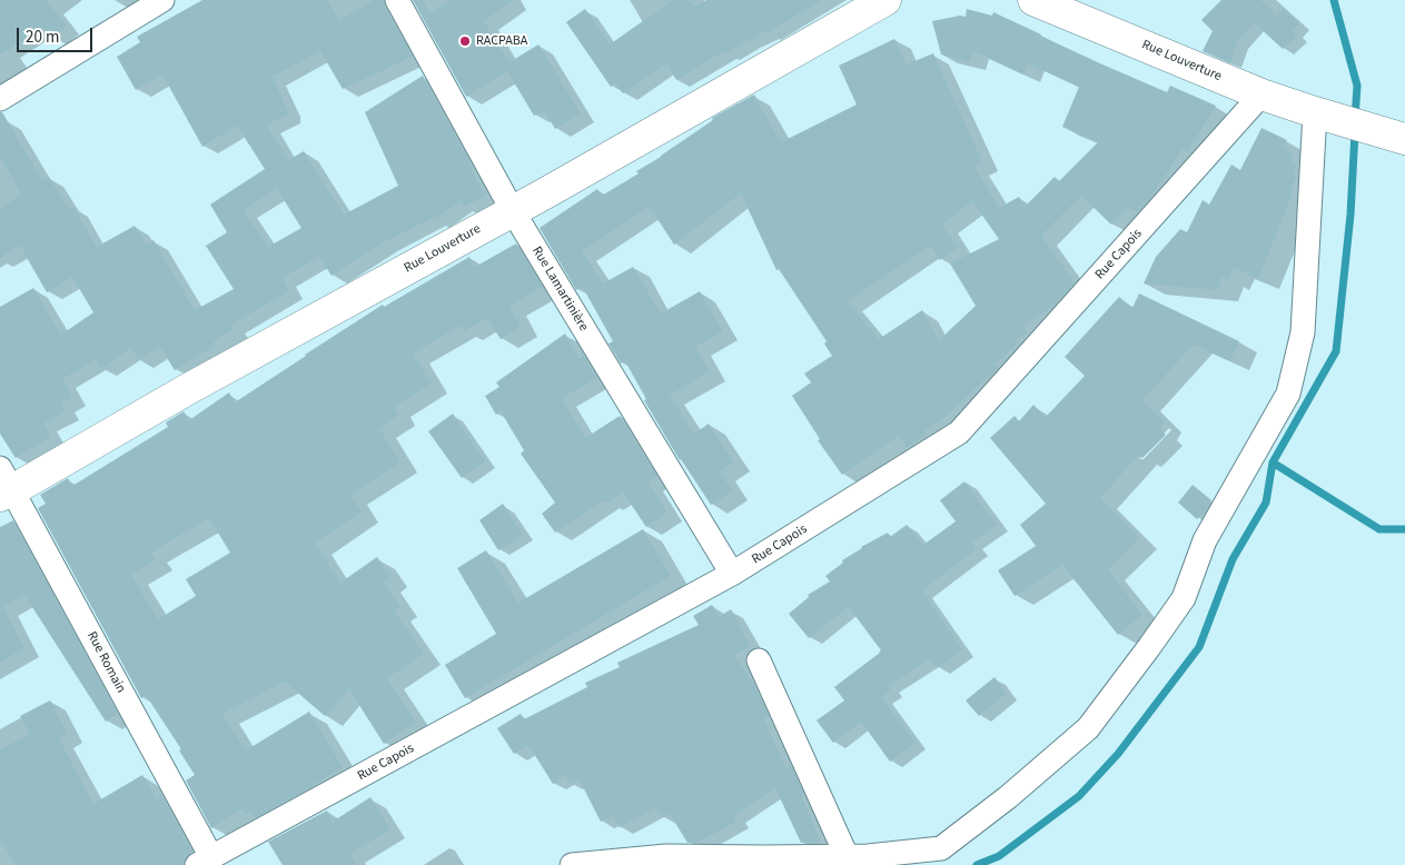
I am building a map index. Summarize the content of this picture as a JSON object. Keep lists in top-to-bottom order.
{
  "streets": {
    "main road": ["Rue Louverture"],
    "street": ["Rue Capois", "Rue Lamartinière", "Rue Romain"]
  },
  "crossings": [
    ["Rue Louverture", "Rue Capois"],
    ["Rue Louverture", "Rue Lamartinière"],
    ["Rue Louverture", "Rue Romain"],
    ["Rue Capois", "Rue Lamartinière"],
    ["Rue Capois", "Rue Romain"]
  ],
  "places": ["RACPABA"],
  "scale_bar": "20 m"
}
